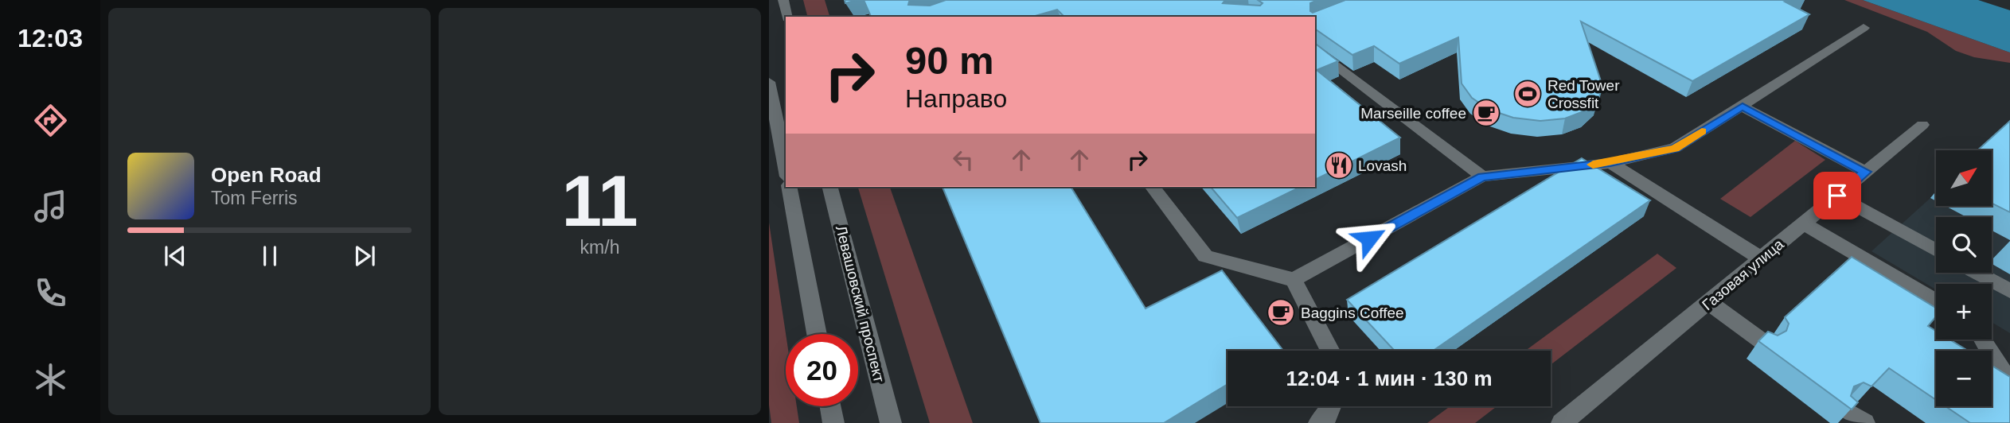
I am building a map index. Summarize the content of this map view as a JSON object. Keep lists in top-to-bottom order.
{
  "streets": {
    "street": ["Газовая улица", "Левашовский проспект"]
  },
  "places": {
    "sports": ["Red Tower Crossfit"],
    "cafe": ["Marseille coffee", "Baggins Coffee"],
    "restaurant": ["Lovash"]
  },
  "north": "top right",
  "page": {
    "tabs": "12:03",
    "tile": ["11", "km/h"],
    "turn": ["90 m", "Направо"],
    "map_buttons": ["+", "−"],
    "song": ["Open Road", "Tom Ferris"],
    "limit": "20",
    "trip": "12:04 · 1 мин · 130 m"
  }
}
